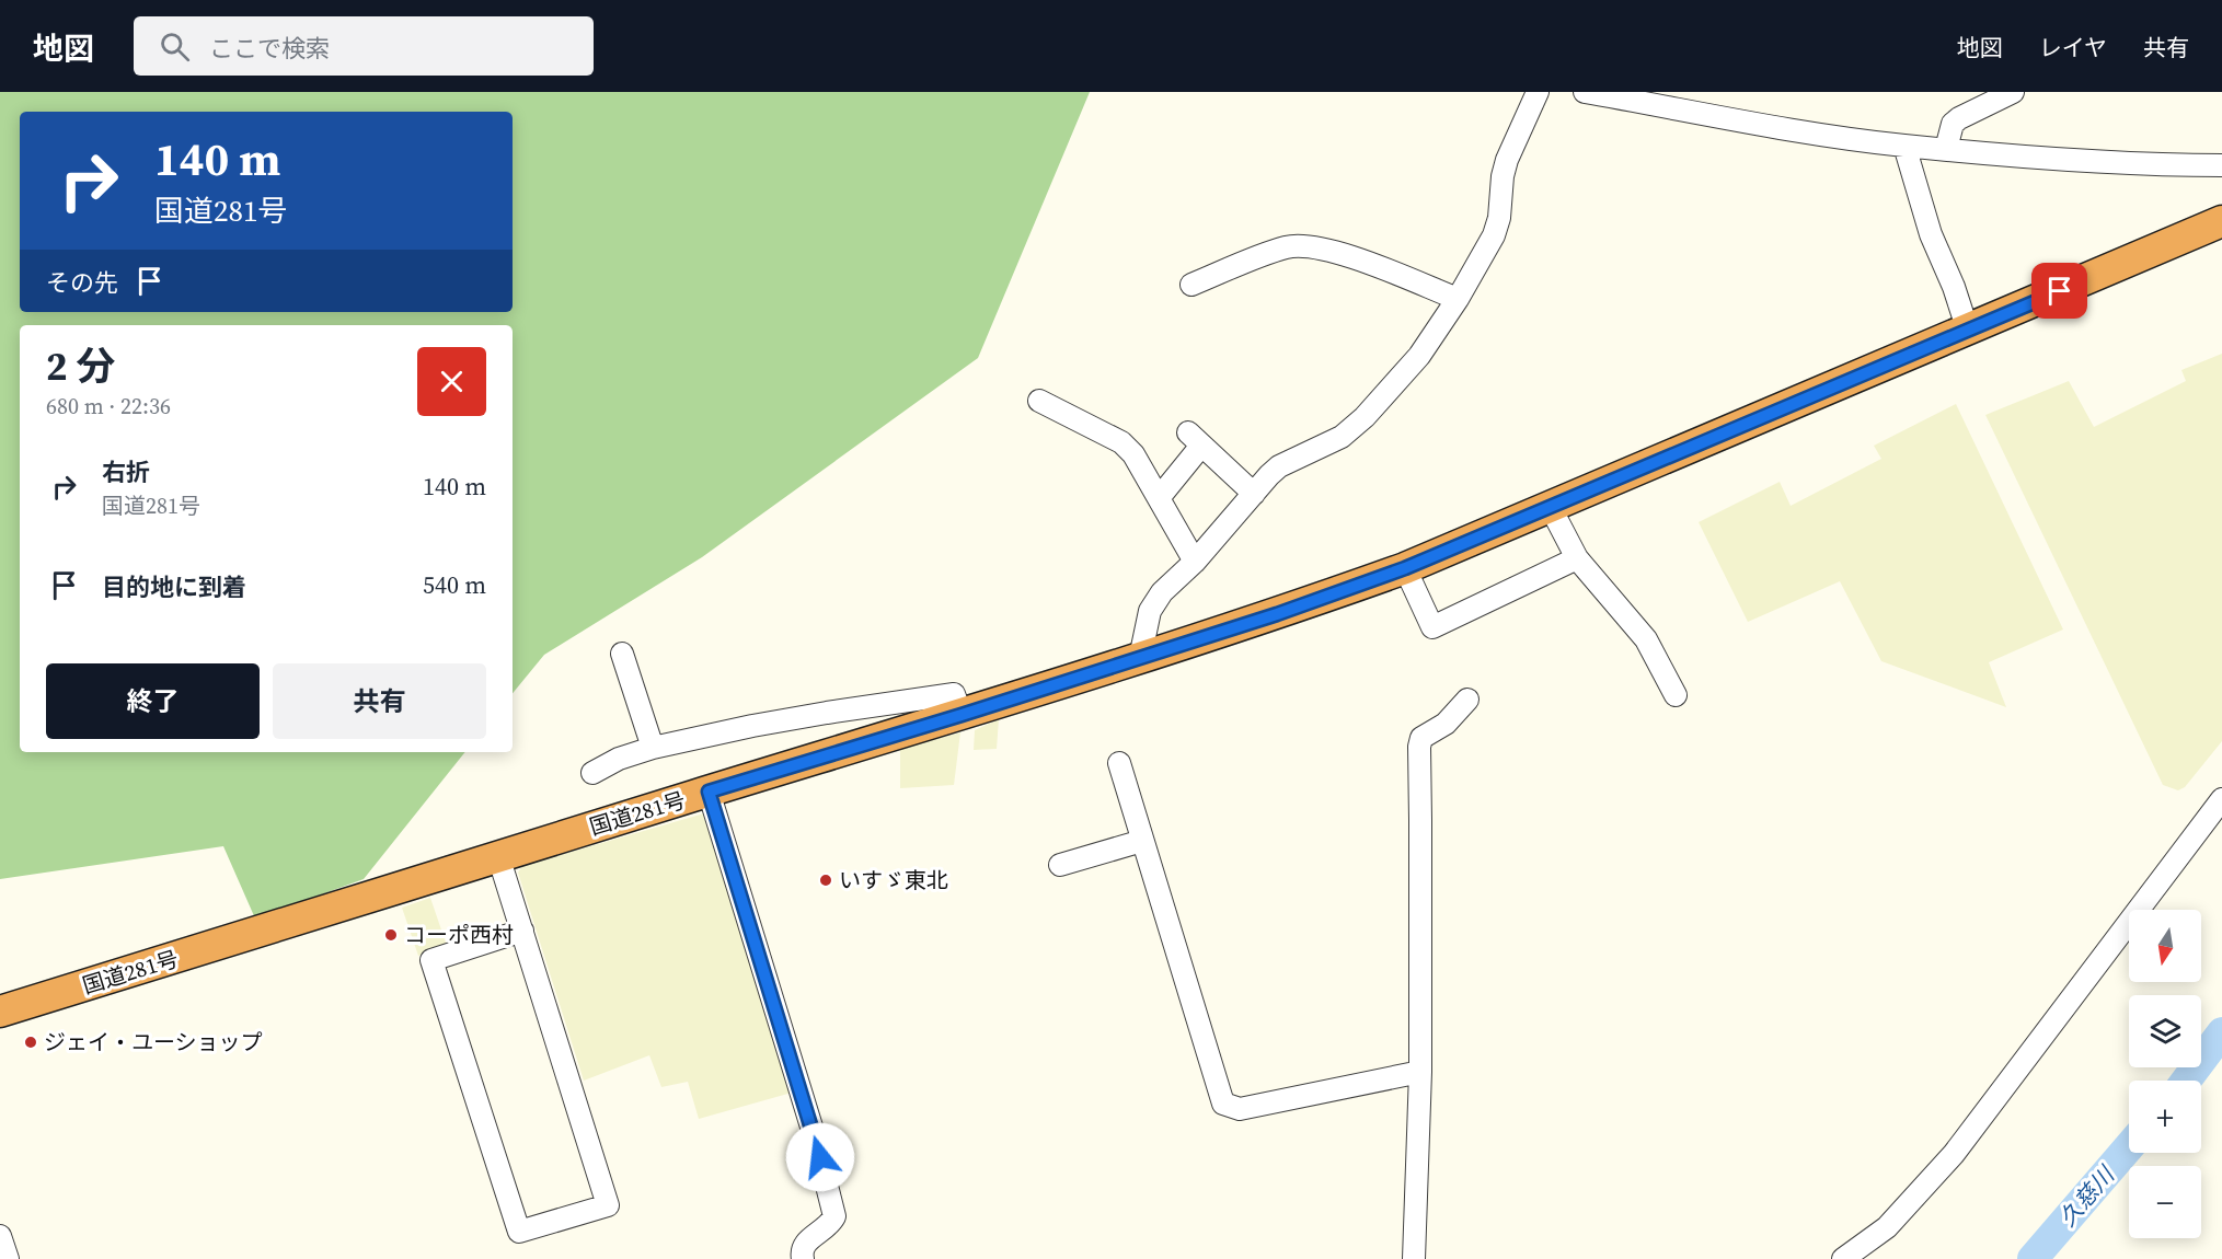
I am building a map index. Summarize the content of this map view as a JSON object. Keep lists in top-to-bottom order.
{
  "streets": {
    "highway": ["国道281号"]
  },
  "water": ["久慈川"],
  "places": ["いすゞ東北", "コーポ西村", "ジェイ・ユーショップ"],
  "north": "bottom",
  "page": {
    "header": "地図",
    "search": "ここで検索",
    "nav": ["地図", "レイヤ", "共有"],
    "turn": ["140 m", "国道281号"],
    "then": "その先",
    "heading": ["2 分", "680 m · 22:36"],
    "list": [
      {
        "name": "右折",
        "note": "国道281号",
        "value": "140 m"
      },
      {
        "name": "目的地に到着",
        "value": "540 m"
      }
    ],
    "buttons": ["終了", "共有"],
    "map_buttons": ["+", "−"]
  }
}
